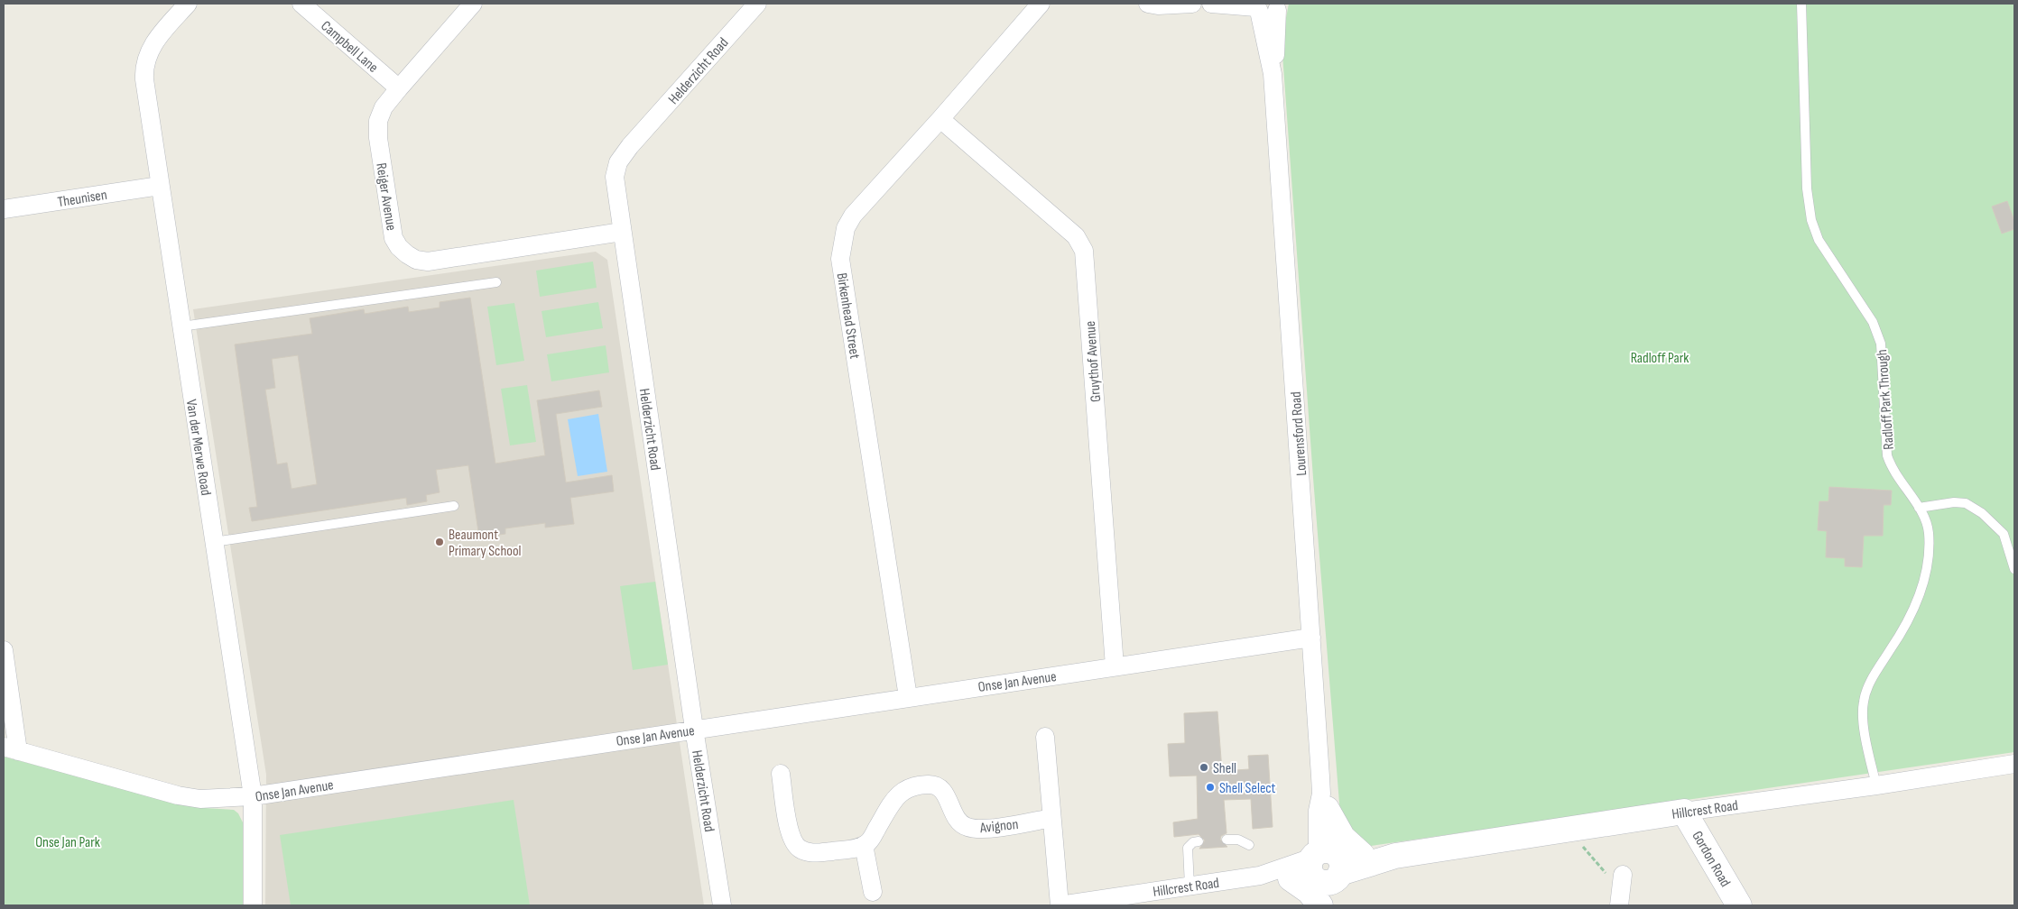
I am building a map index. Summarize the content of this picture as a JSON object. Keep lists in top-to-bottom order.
{
  "streets": {
    "street": [
      "Campbell Lane",
      "Helderzicht Road",
      "Reiger Avenue",
      "Theunisen",
      "Birkenhead Street",
      "Gruythof Avenue",
      "Lourensford Road",
      "Van der Merwe Road",
      "Onse Jan Avenue",
      "Hillcrest Road",
      "Avignon",
      "Gordon Road"
    ],
    "lane": ["Radloff Park Through"]
  },
  "crossings": [
    ["Campbell Lane", "Reiger Avenue"],
    ["Helderzicht Road", "Reiger Avenue"],
    ["Helderzicht Road", "Onse Jan Avenue"],
    ["Theunisen", "Van der Merwe Road"],
    ["Birkenhead Street", "Gruythof Avenue"],
    ["Birkenhead Street", "Onse Jan Avenue"],
    ["Gruythof Avenue", "Onse Jan Avenue"],
    ["Radloff Park Through", "Hillcrest Road"],
    ["Lourensford Road", "Onse Jan Avenue"],
    ["Lourensford Road", "Hillcrest Road"],
    ["Van der Merwe Road", "Onse Jan Avenue"],
    ["Hillcrest Road", "Gordon Road"]
  ],
  "parks": ["Radloff Park", "Onse Jan Park"],
  "places": ["Beaumont Primary School", "Shell", "Shell Select"]
}
